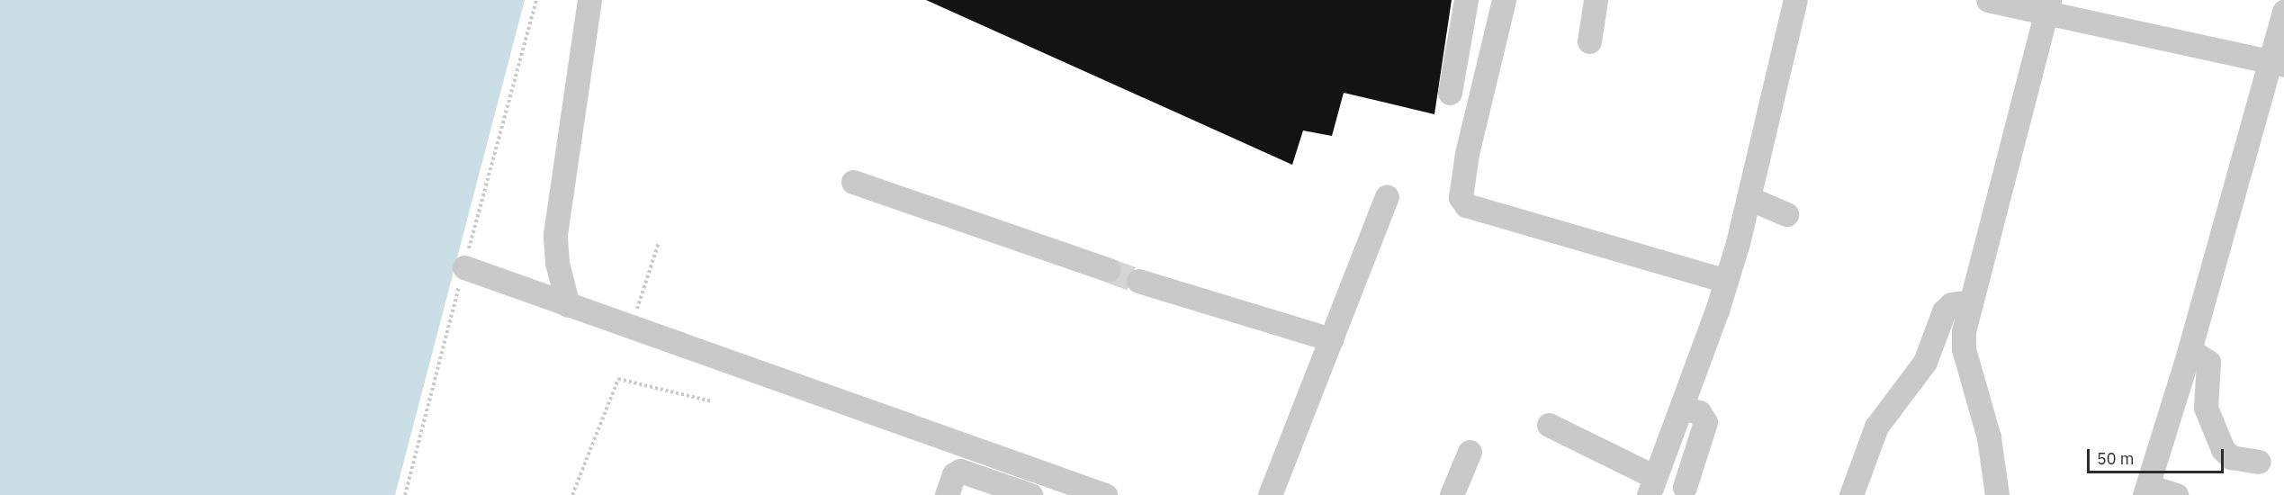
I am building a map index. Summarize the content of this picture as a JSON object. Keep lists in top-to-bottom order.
{
  "scale_bar": "50 m"
}
